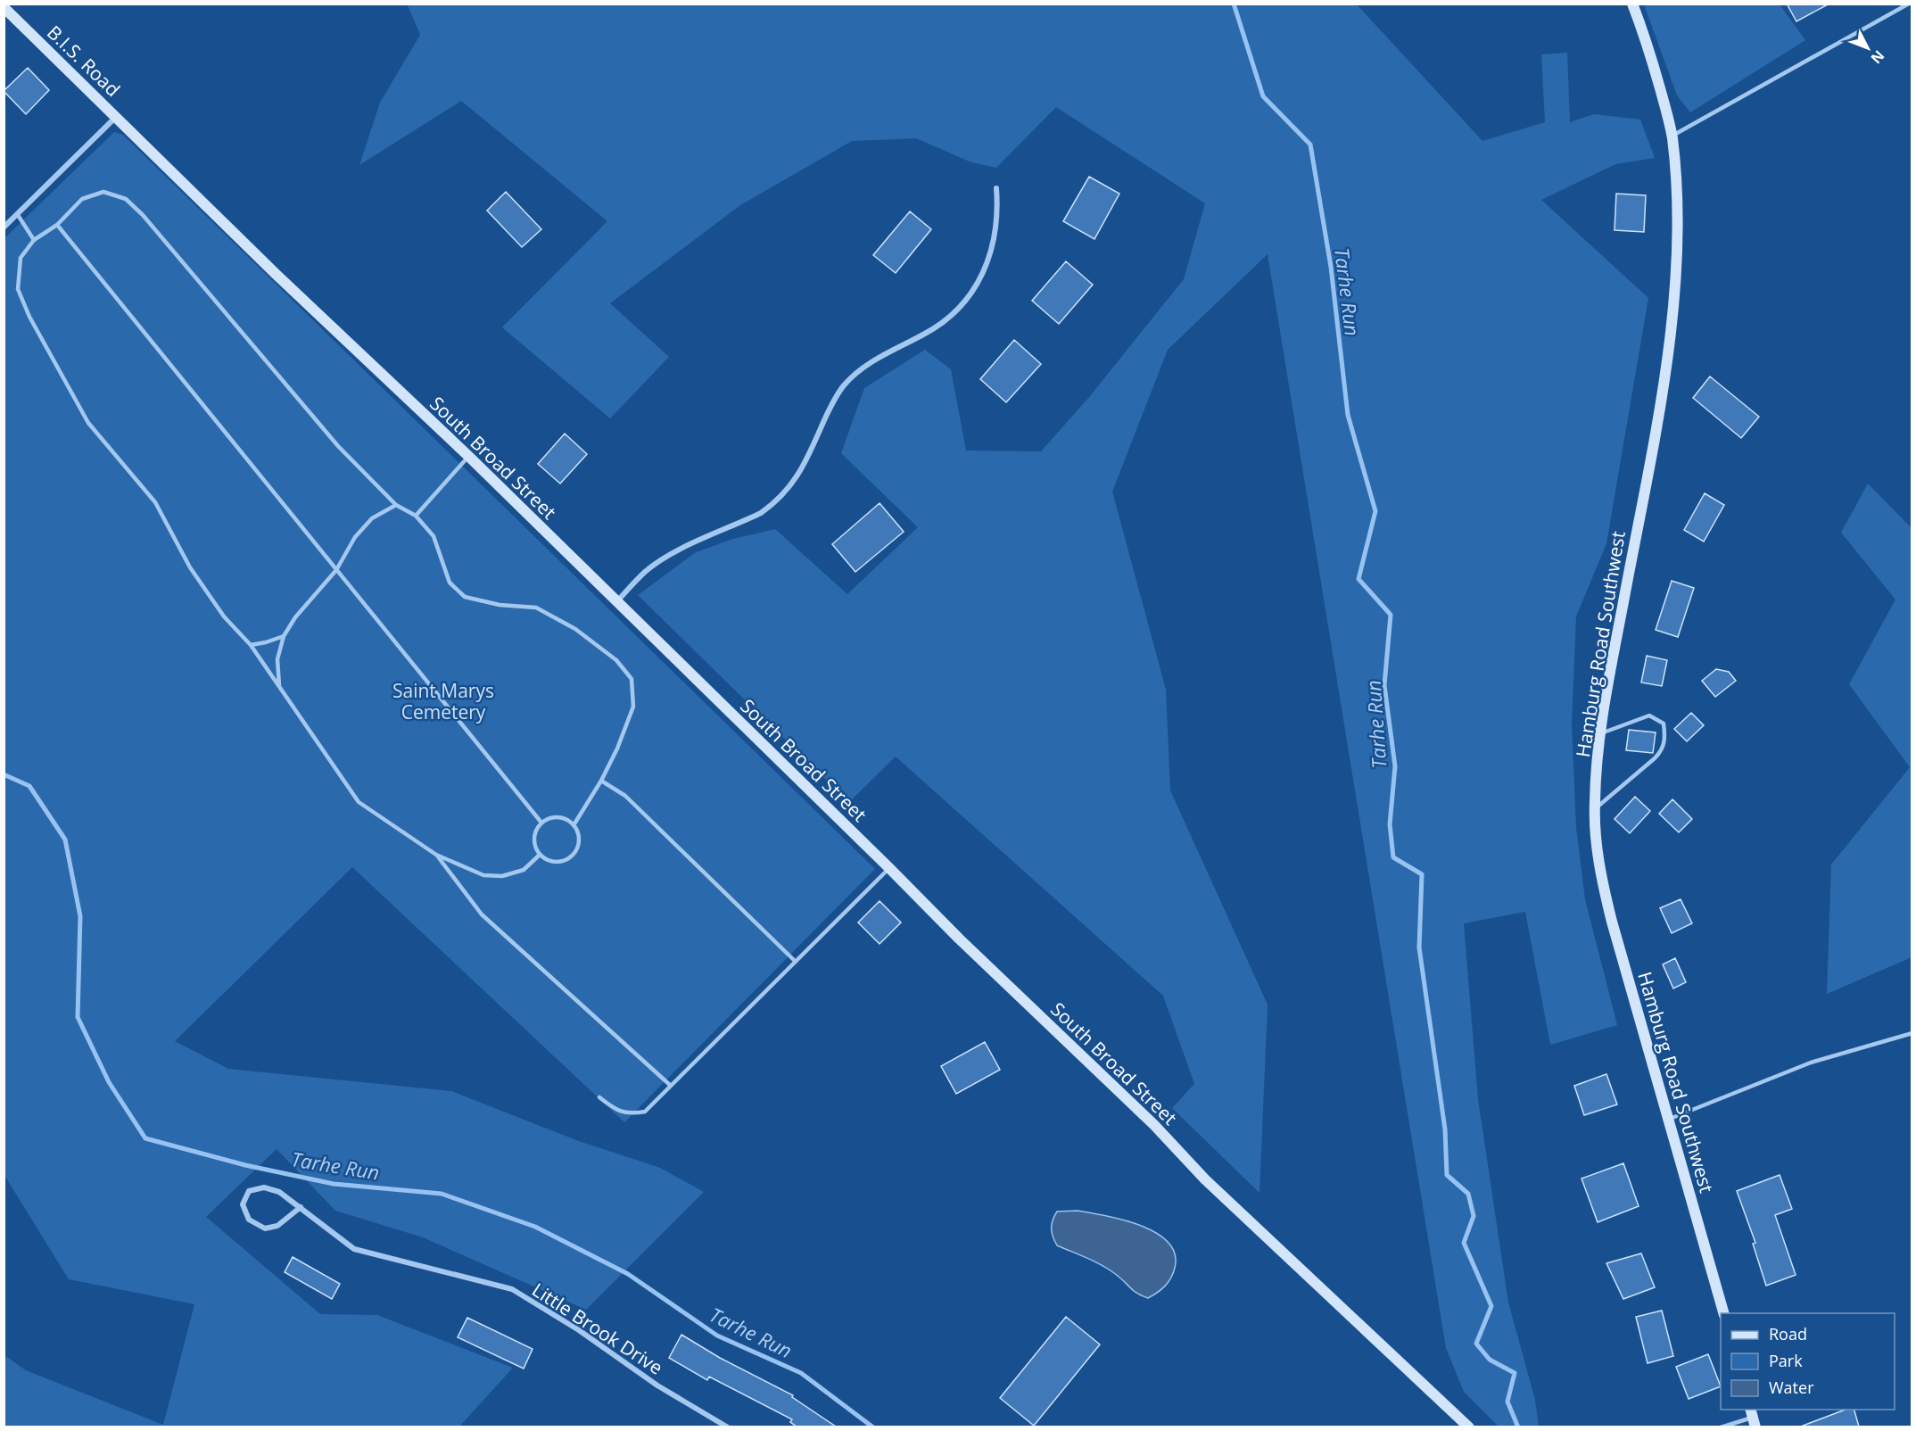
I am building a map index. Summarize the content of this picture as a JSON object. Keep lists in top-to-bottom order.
{
  "streets": {
    "street": [
      "B.I.S. Road",
      "South Broad Street",
      "Hamburg Road Southwest",
      "Little Brook Drive"
    ]
  },
  "crossings": [
    ["B.I.S. Road", "South Broad Street"]
  ],
  "water": ["Tarhe Run"],
  "parks": ["Saint Marys Cemetery"],
  "legend": ["Road", "Park", "Water"],
  "north": "bottom right"
}
